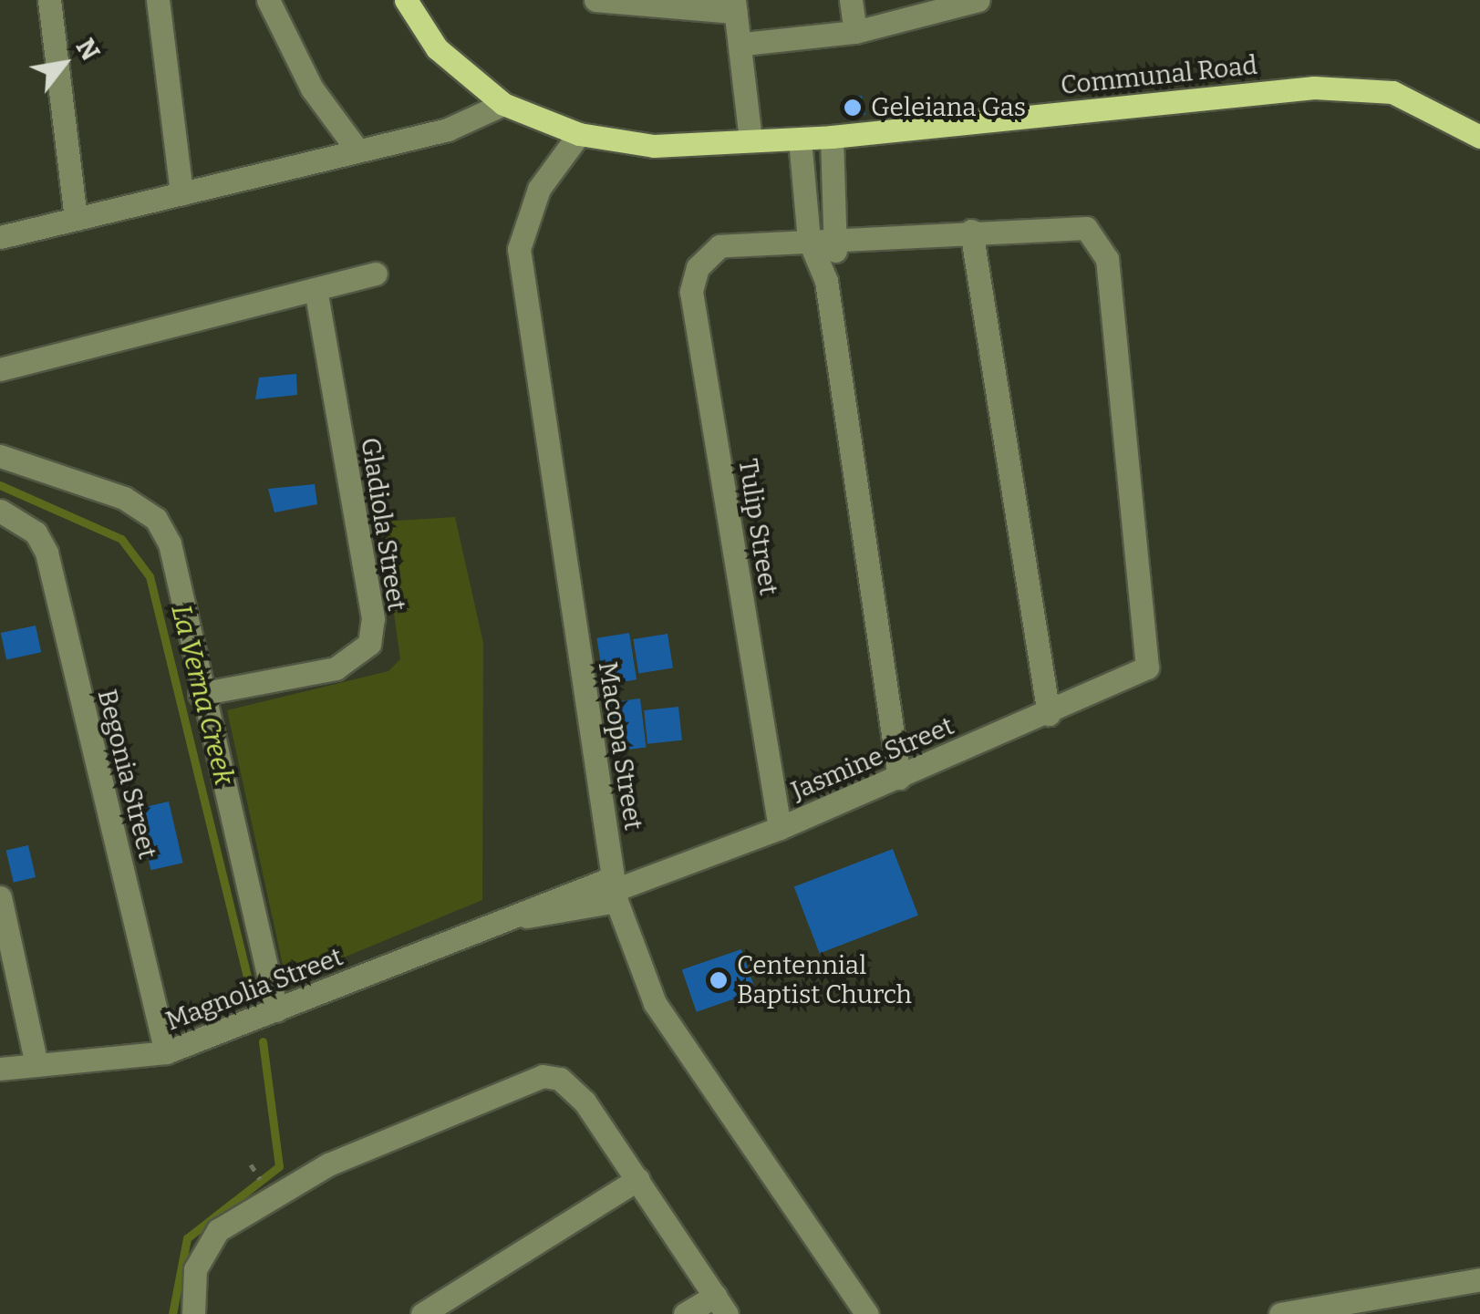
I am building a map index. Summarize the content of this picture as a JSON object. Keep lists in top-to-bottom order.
{
  "streets": {
    "main road": ["Communal Road"],
    "street": [
      "Gladiola Street",
      "Tulip Street",
      "Macopa Street",
      "Jasmine Street",
      "Begonia Street",
      "Magnolia Street"
    ]
  },
  "crossings": [
    ["Communal Road", "Macopa Street"],
    ["Tulip Street", "Jasmine Street"],
    ["Macopa Street", "Jasmine Street"],
    ["Macopa Street", "Magnolia Street"],
    ["Jasmine Street", "Magnolia Street"],
    ["Begonia Street", "Magnolia Street"]
  ],
  "water": ["La Verna Creek"],
  "places": ["Geleiana Gas", "Centennial Baptist Church"],
  "north": "top right"
}
